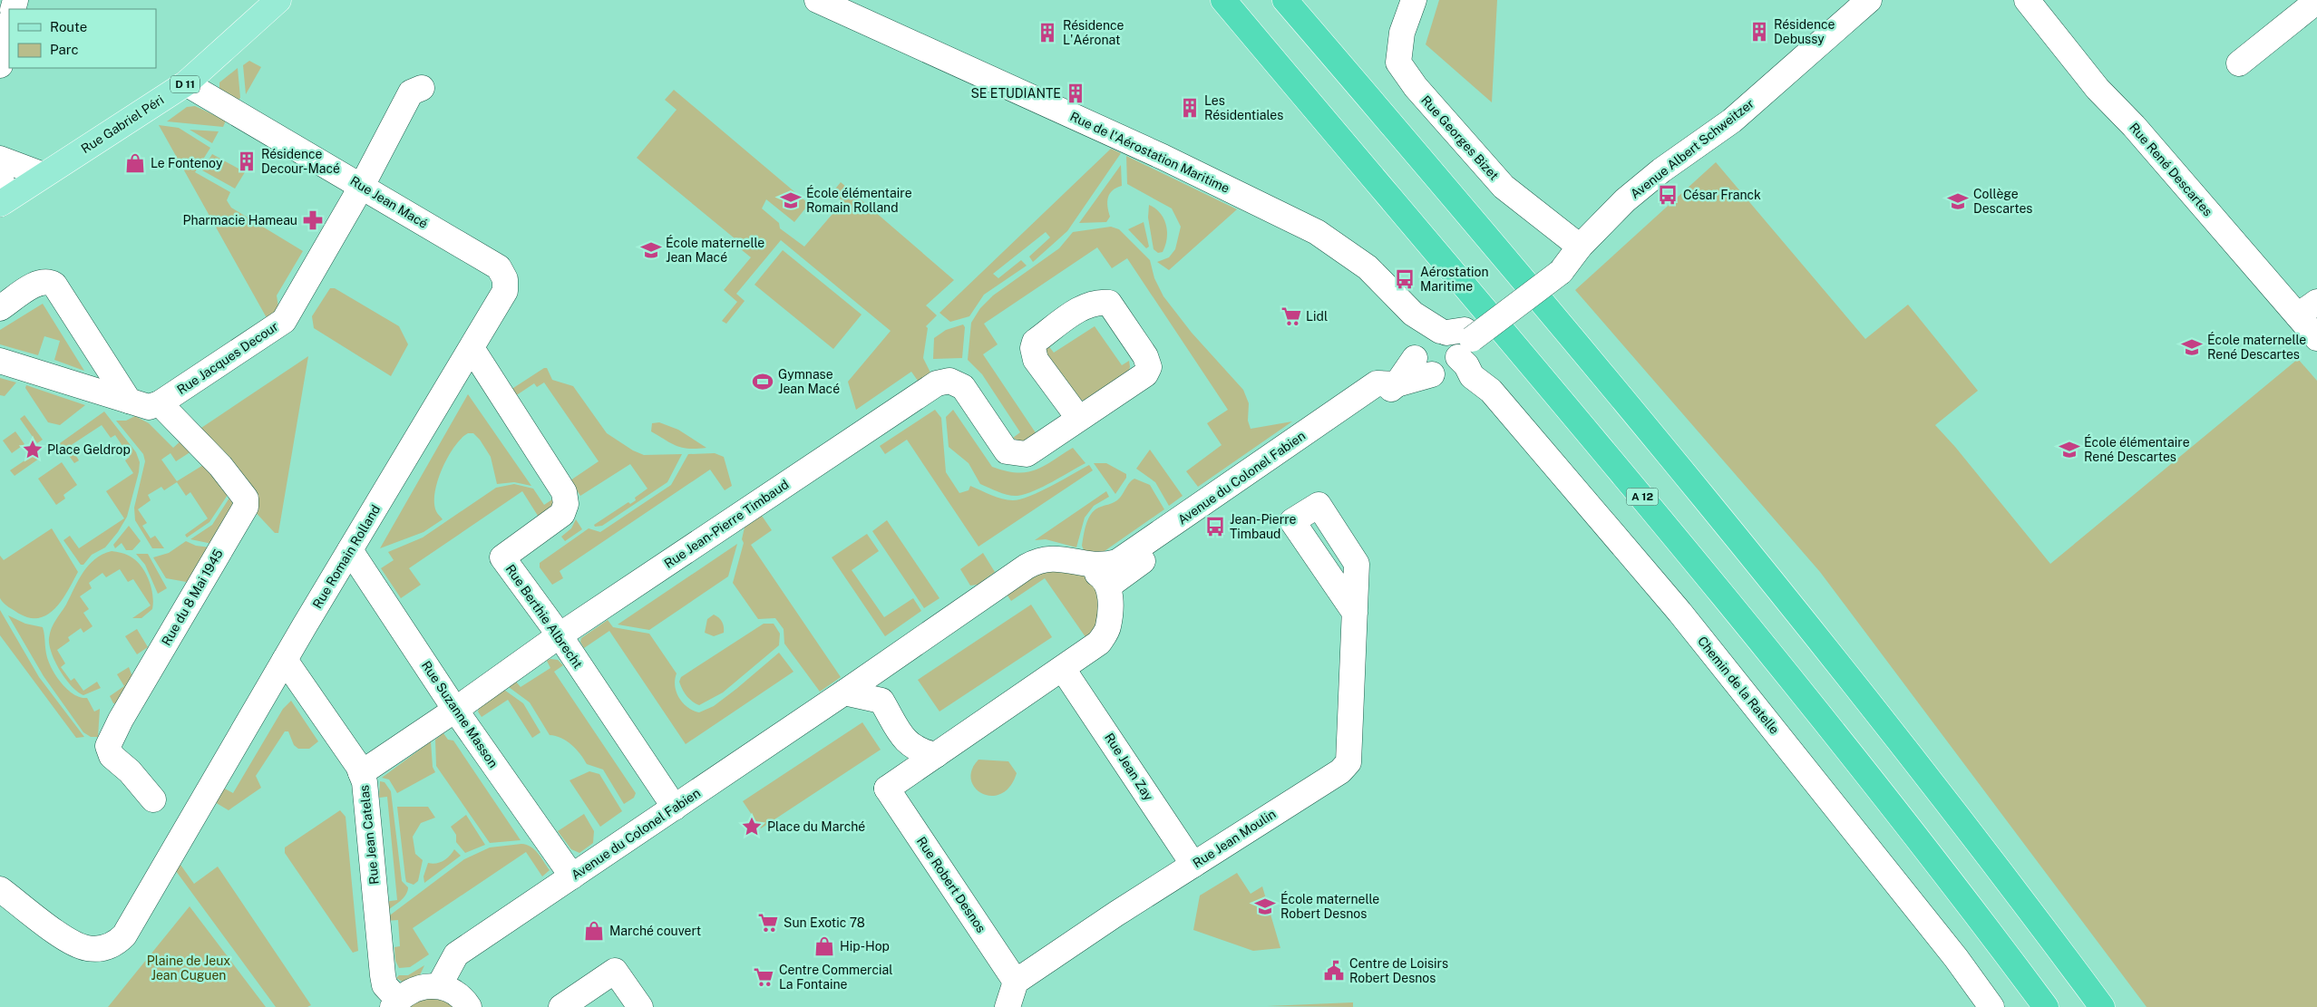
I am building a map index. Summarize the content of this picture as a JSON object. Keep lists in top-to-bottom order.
{
  "streets": {
    "highway": ["A 12"],
    "main road": ["D 11", "Rue Gabriel Péri"],
    "street": [
      "Rue Georges Bizet",
      "Avenue Albert Schweitzer",
      "Rue de l'Aérostation Maritime",
      "Rue René Descartes",
      "Rue Jean Macé",
      "Rue Jacques Decour",
      "Avenue du Colonel Fabien",
      "Rue Jean-Pierre Timbaud",
      "Rue Romain Rolland",
      "Rue du 8 Mai 1945",
      "Rue Berthie Albrecht",
      "Chemin de la Ratelle",
      "Rue Suzanne Masson",
      "Rue Jean Zay",
      "Rue Jean Catelas",
      "Rue Jean Moulin",
      "Rue Robert Desnos"
    ]
  },
  "crossings": [
    ["Rue Gabriel Péri", "Rue Jean Macé"],
    ["Rue Georges Bizet", "Avenue Albert Schweitzer"],
    ["Avenue Albert Schweitzer", "Avenue du Colonel Fabien"],
    ["Rue de l'Aérostation Maritime", "Avenue du Colonel Fabien"],
    ["Rue de l'Aérostation Maritime", "Chemin de la Ratelle"],
    ["Rue Jean Macé", "Rue Jacques Decour"],
    ["Rue Jean Macé", "Rue Romain Rolland"],
    ["Rue Jacques Decour", "Rue du 8 Mai 1945"],
    ["Avenue du Colonel Fabien", "Rue Berthie Albrecht"],
    ["Avenue du Colonel Fabien", "Chemin de la Ratelle"],
    ["Avenue du Colonel Fabien", "Rue Suzanne Masson"],
    ["Rue Jean-Pierre Timbaud", "Rue Berthie Albrecht"],
    ["Rue Jean-Pierre Timbaud", "Rue Suzanne Masson"],
    ["Rue Jean-Pierre Timbaud", "Rue Jean Catelas"],
    ["Rue Romain Rolland", "Rue Berthie Albrecht"],
    ["Rue Romain Rolland", "Rue Suzanne Masson"],
    ["Rue Romain Rolland", "Rue Jean Catelas"],
    ["Rue Jean Zay", "Rue Jean Moulin"],
    ["Rue Jean Moulin", "Rue Robert Desnos"]
  ],
  "parks": ["Plaine de Jeux Jean Cuguen"],
  "places": {
    "building": [
      "Résidence Debussy",
      "Résidence L'Aéronat",
      "SE ETUDIANTE",
      "Les Résidentiales",
      "Résidence Decour-Macé"
    ],
    "shop": ["Le Fontenoy", "Marché couvert", "Hip-Hop"],
    "bus stop": ["César Franck", "Aérostation Maritime", "Jean-Pierre Timbaud"],
    "school or university": [
      "École élémentaire Romain Rolland",
      "Collège Descartes",
      "École maternelle Jean Macé",
      "École maternelle René Descartes",
      "École élémentaire René Descartes",
      "École maternelle Robert Desnos"
    ],
    "pharmacy": ["Pharmacie Hameau"],
    "supermarket": ["Lidl", "Sun Exotic 78", "Centre Commercial La Fontaine"],
    "sports": ["Gymnase Jean Macé"],
    "place": ["Place Geldrop", "Place du Marché"],
    "public building": ["Centre de Loisirs Robert Desnos"]
  },
  "legend": ["Route", "Parc"]
}
